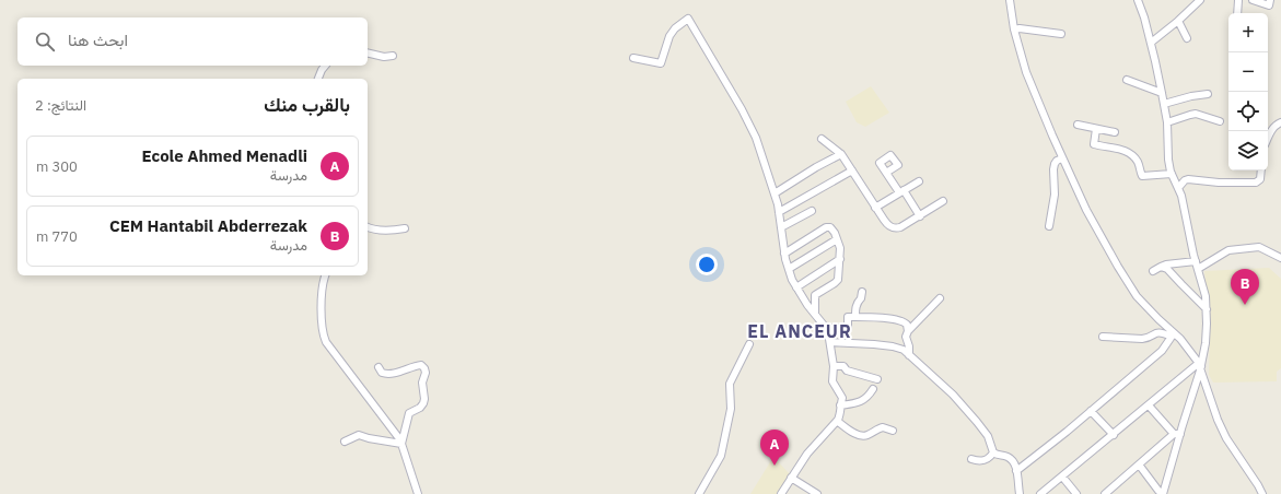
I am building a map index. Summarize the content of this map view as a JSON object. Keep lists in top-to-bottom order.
{
  "districts": ["EL ANCEUR"],
  "page": {
    "map_buttons": ["+", "−"],
    "search": "ابحث هنا",
    "heading": ["بالقرب منك", "النتائج: 2"],
    "list": [
      {
        "mark": "A",
        "name": "Ecole Ahmed Menadli",
        "note": "مدرسة",
        "value": "300 m"
      },
      {
        "mark": "B",
        "name": "CEM Hantabil Abderrezak",
        "note": "مدرسة",
        "value": "770 m"
      }
    ],
    "pins": ["B", "A"]
  }
}
